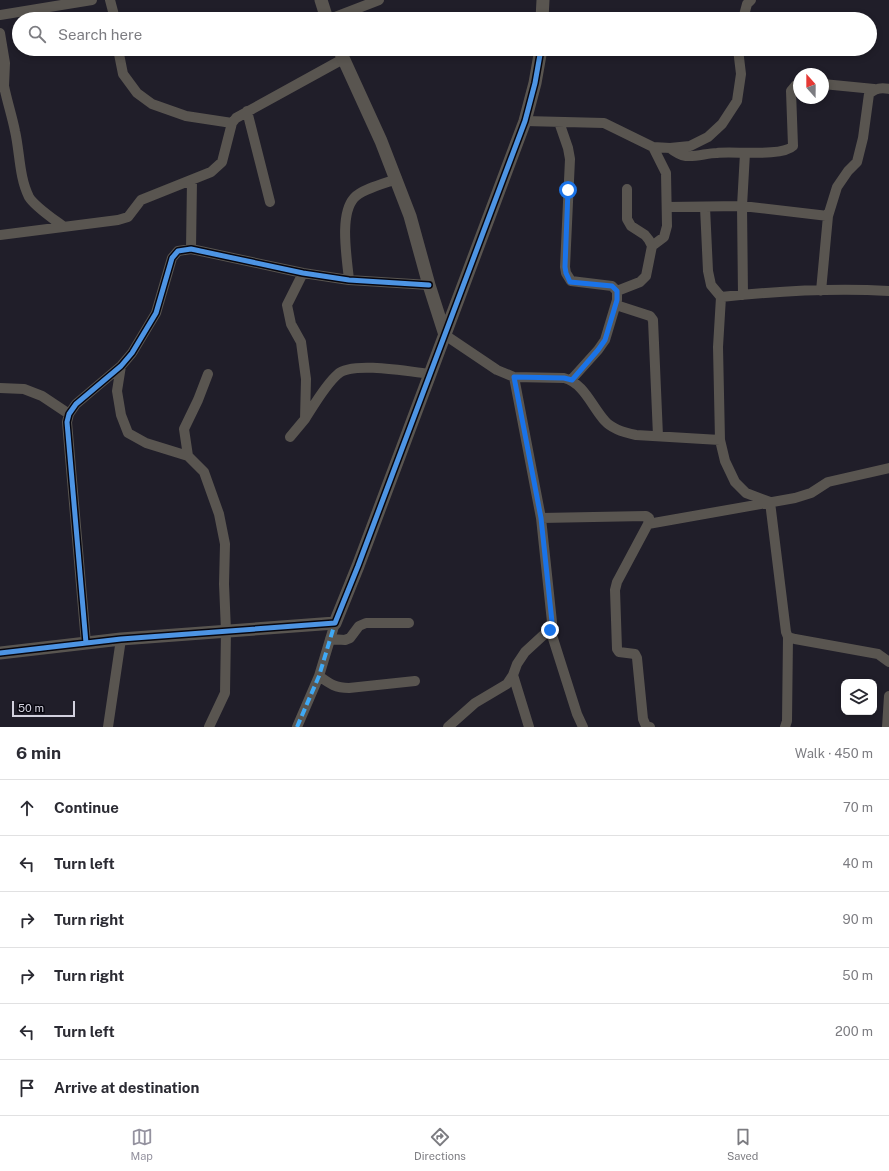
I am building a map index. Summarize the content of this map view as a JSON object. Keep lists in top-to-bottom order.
{
  "scale_bar": "50 m",
  "north": "top",
  "page": {
    "search": "Search here",
    "scale": "50 m",
    "heading": ["6 min", "Walk · 450 m"],
    "list": [
      ["Continue", "70 m"],
      ["Turn left", "40 m"],
      ["Turn right", "90 m"],
      ["Turn right", "50 m"],
      ["Turn left", "200 m"],
      "Arrive at destination"
    ],
    "nav": ["Map", "Directions", "Saved"]
  }
}
